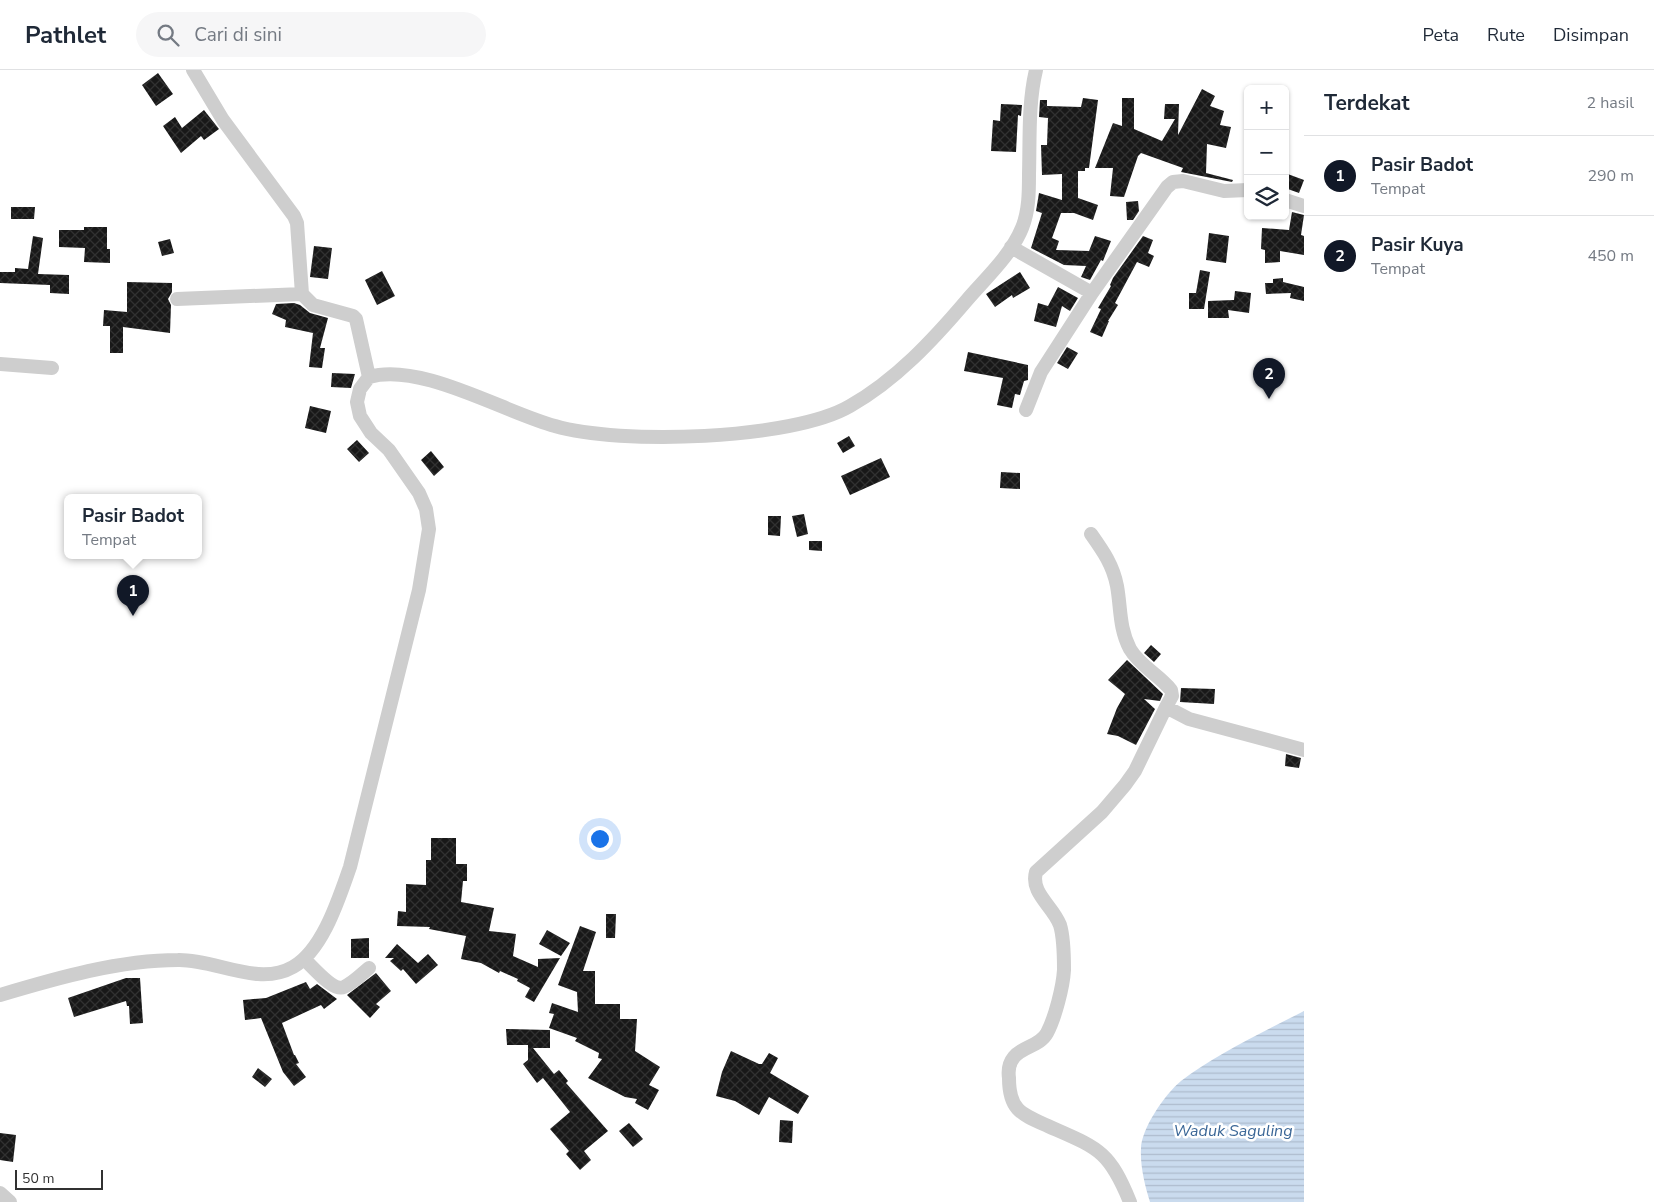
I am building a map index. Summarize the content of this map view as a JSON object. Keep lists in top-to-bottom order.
{
  "water": ["Waduk Saguling"],
  "scale_bar": "50 m",
  "page": {
    "header": "Pathlet",
    "search": "Cari di sini",
    "nav": ["Peta", "Rute", "Disimpan"],
    "heading": ["Terdekat", "2 hasil"],
    "map_buttons": ["+", "−"],
    "list": [
      {
        "mark": "1",
        "name": "Pasir Badot",
        "note": "Tempat",
        "value": "290 m"
      },
      {
        "mark": "2",
        "name": "Pasir Kuya",
        "note": "Tempat",
        "value": "450 m"
      }
    ],
    "pins": ["2", "1"],
    "popup": ["Pasir Badot", "Tempat"],
    "scale": "50 m"
  }
}
